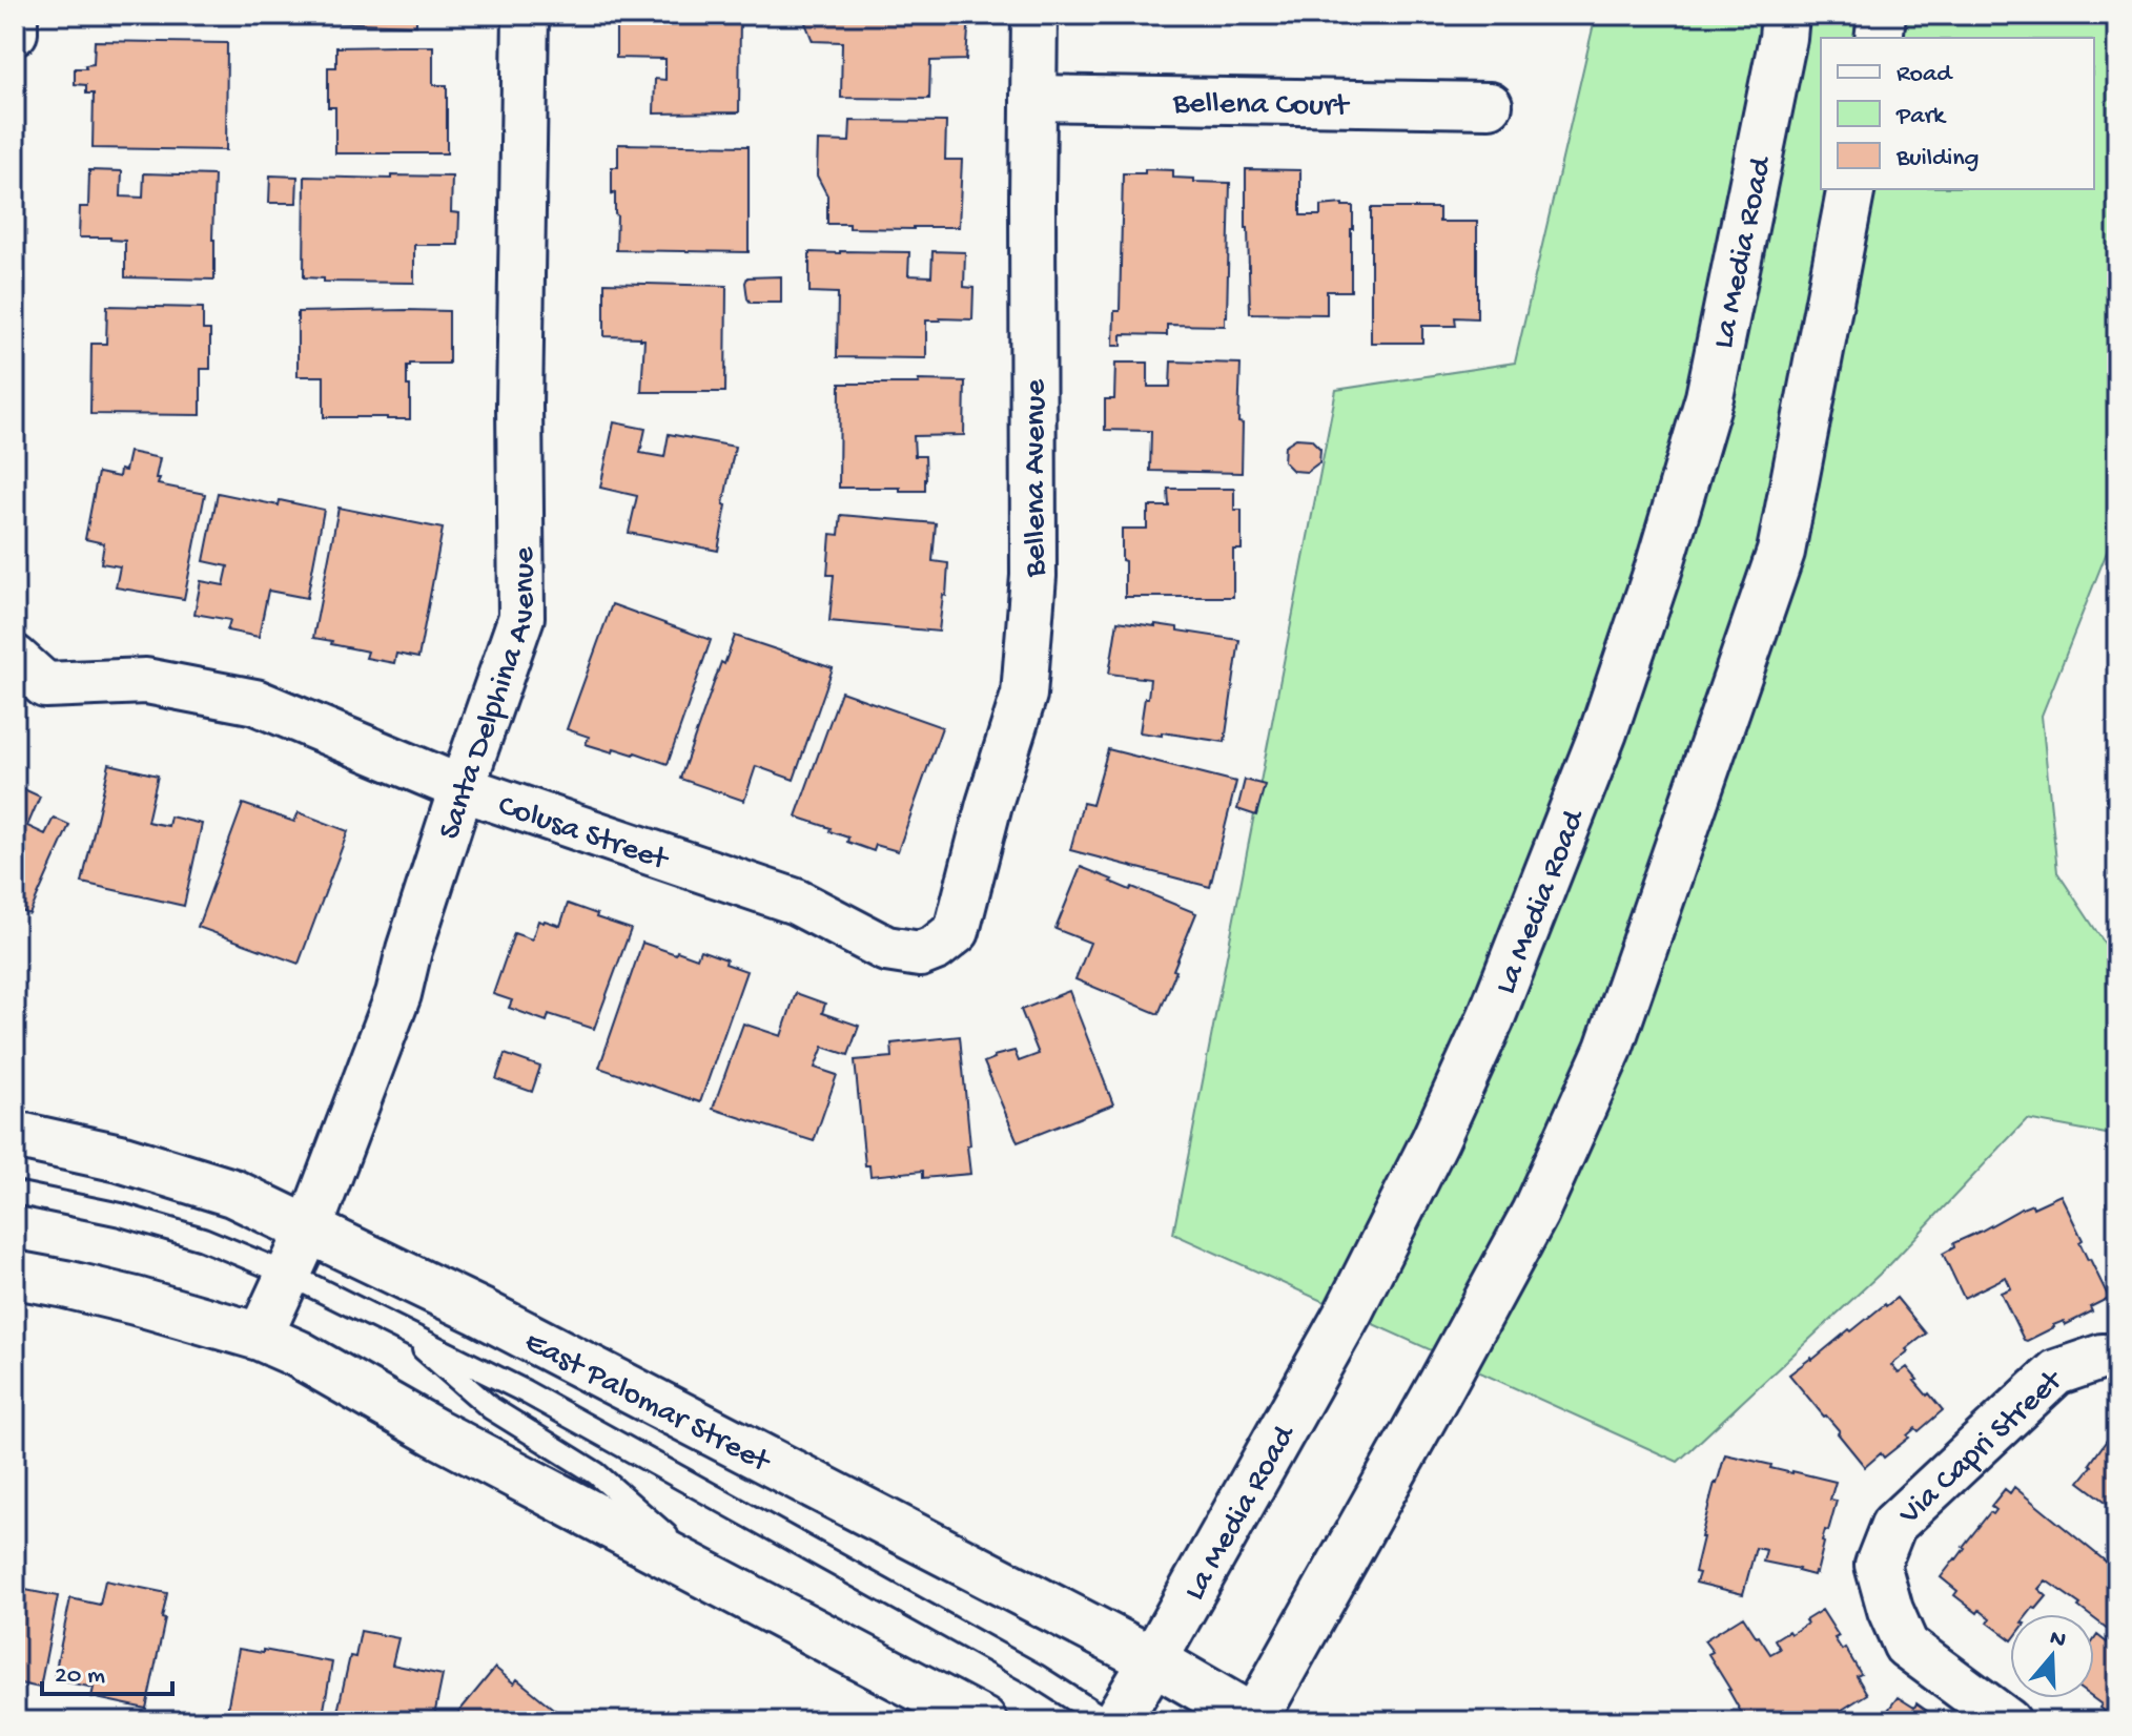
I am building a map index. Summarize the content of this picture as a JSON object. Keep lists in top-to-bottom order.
{
  "streets": {
    "main road": ["La Media Road", "East Palomar Street"],
    "street": [
      "Bellena Court",
      "Bellena Avenue",
      "Santa Delphina Avenue",
      "Colusa Street",
      "Via Capri Street"
    ]
  },
  "crossings": [
    ["Bellena Court", "Bellena Avenue"],
    ["La Media Road", "East Palomar Street"],
    ["Bellena Avenue", "Colusa Street"],
    ["Santa Delphina Avenue", "Colusa Street"],
    ["Santa Delphina Avenue", "East Palomar Street"]
  ],
  "legend": ["Road", "Park", "Building"],
  "scale_bar": "20 m",
  "north": "top"
}
